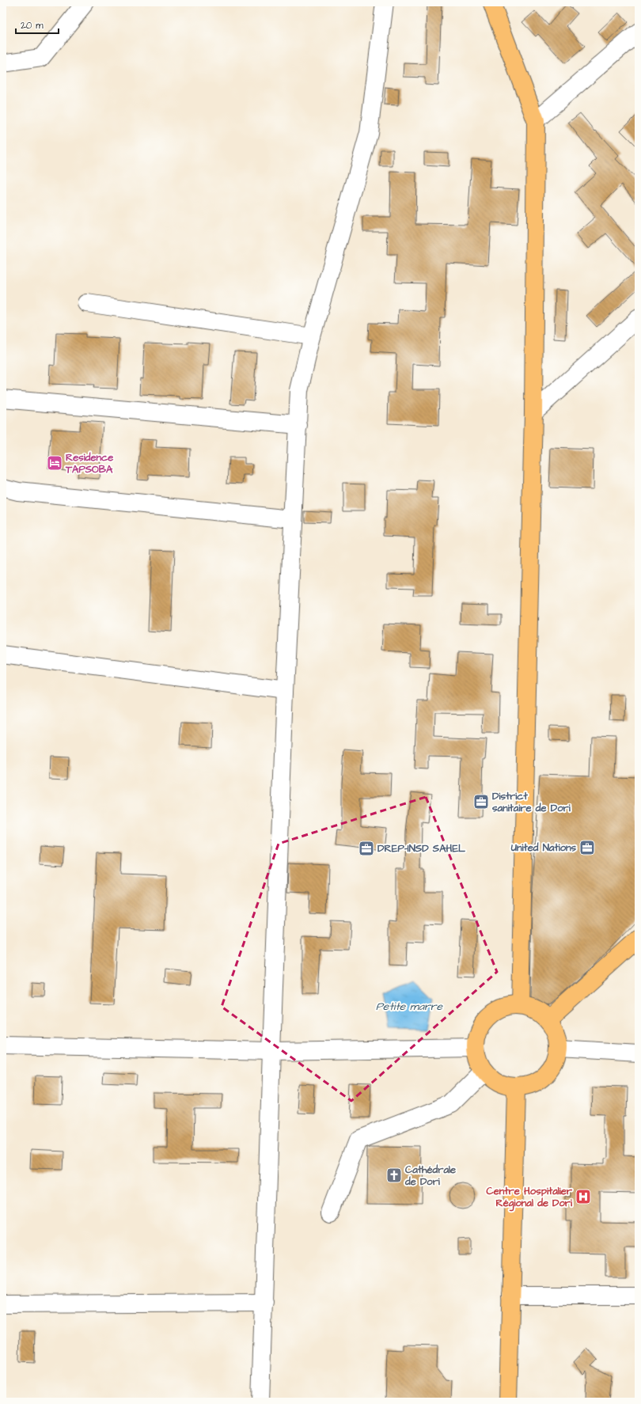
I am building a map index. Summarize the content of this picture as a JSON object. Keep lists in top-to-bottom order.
{
  "water": ["Petite marre"],
  "places": {
    "hotel": ["Residence TAPSOBA"],
    "office": ["District sanitaire de Dori", "United Nations", "DREP-INSD SAHEL"],
    "church": ["Cathédrale de Dori"],
    "hospital": ["Centre Hospitalier Régional de Dori"]
  },
  "scale_bar": "20 m"
}
